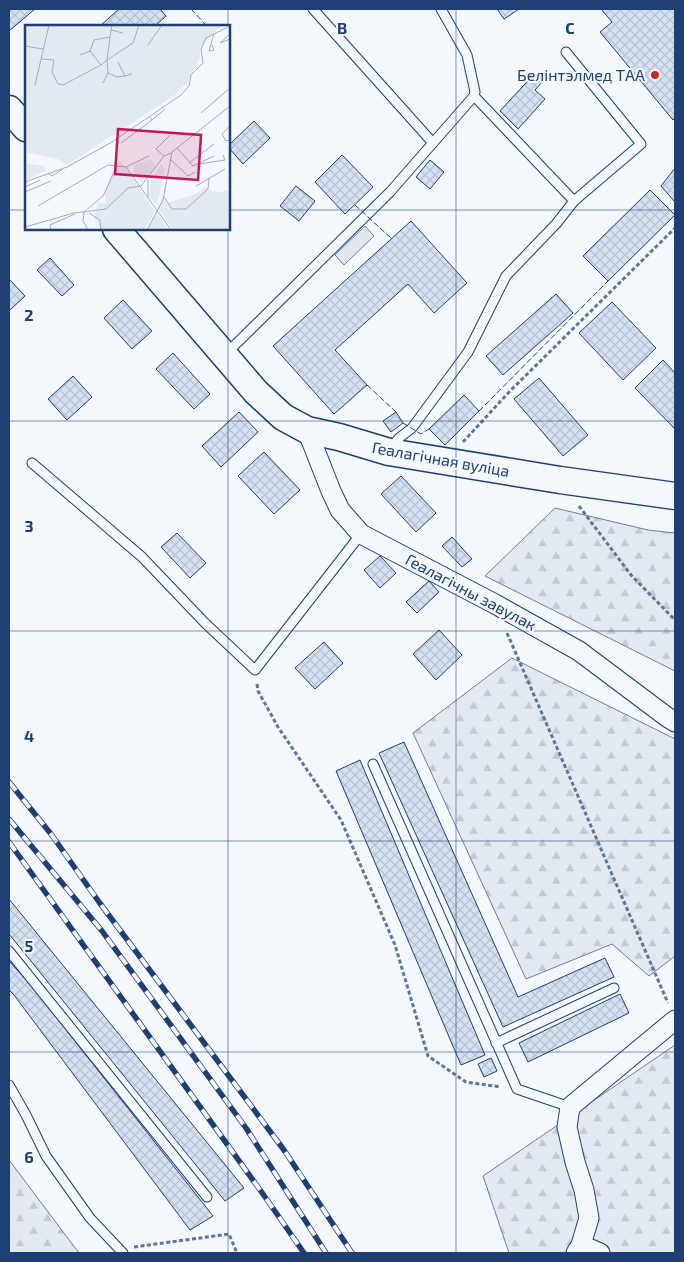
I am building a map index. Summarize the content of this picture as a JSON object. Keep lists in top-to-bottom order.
{
  "streets": {
    "street": ["Геалагічная вуліца", "Геалагічны завулак"]
  },
  "crossings": [
    ["Геалагічная вуліца", "Геалагічны завулак"]
  ],
  "places": ["Белінтэлмед ТАА"],
  "grid": {
    "columns": ["B", "C"],
    "rows": [
      "2",
      "3",
      "4",
      "5",
      "6"
    ]
  }
}
